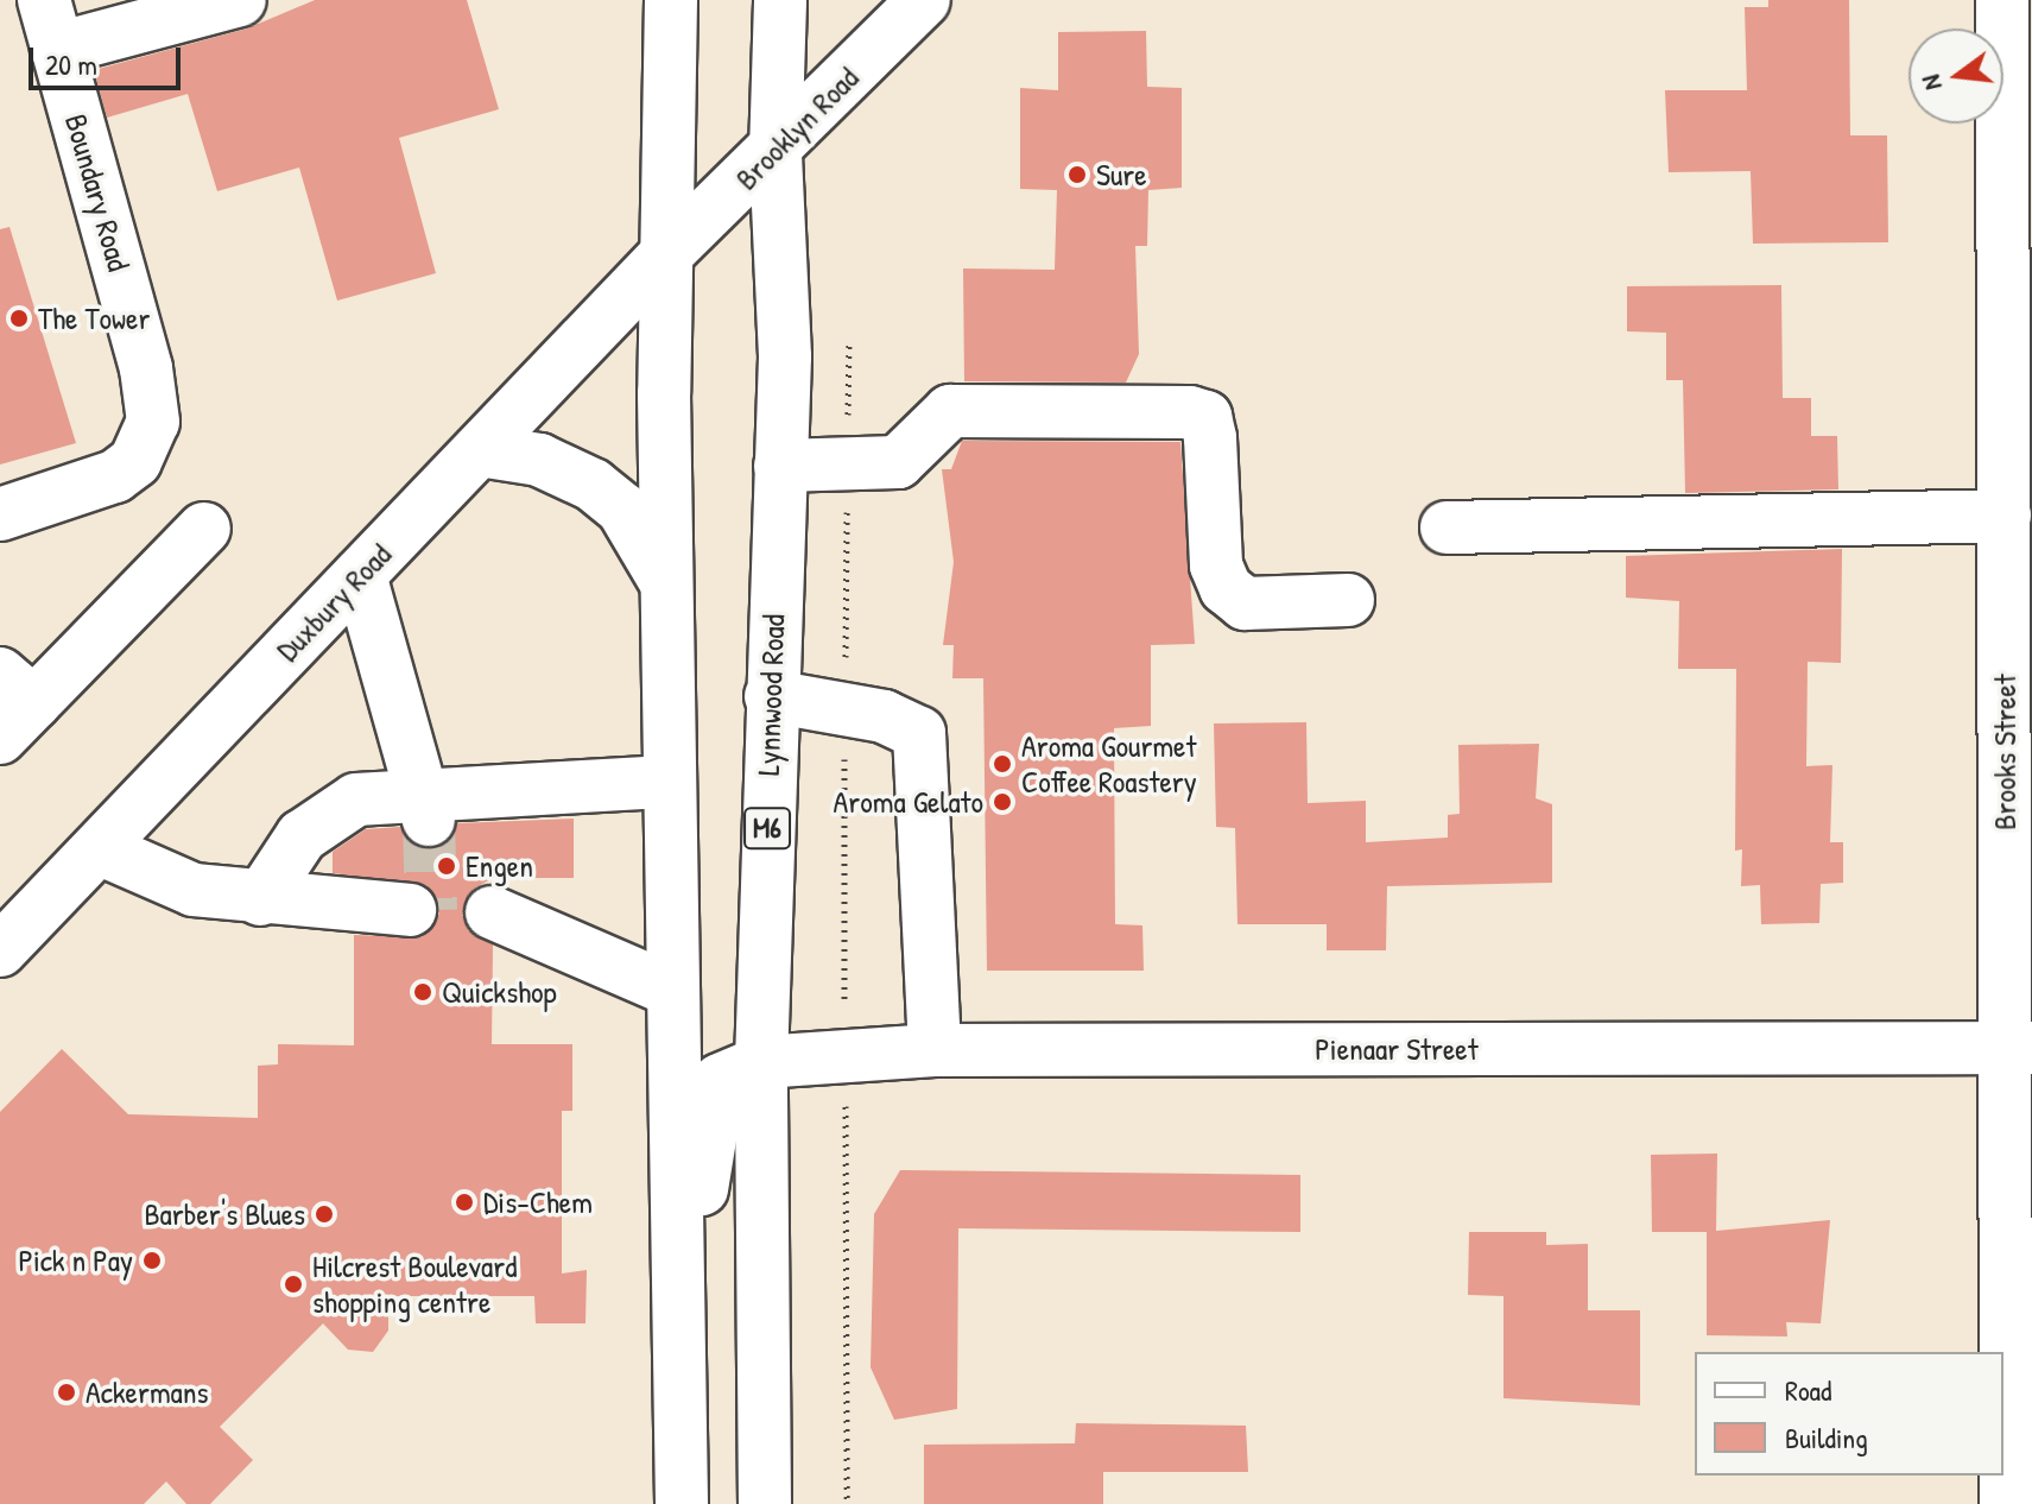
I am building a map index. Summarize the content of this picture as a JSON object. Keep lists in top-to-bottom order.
{
  "streets": {
    "main road": [
      "Brooklyn Road",
      "Boundary Road",
      "Duxbury Road",
      "Lynnwood Road",
      "Brooks Street",
      "M6",
      "Pienaar Street"
    ]
  },
  "crossings": [
    ["Brooklyn Road", "Duxbury Road"],
    ["Brooklyn Road", "Lynnwood Road"],
    ["Lynnwood Road", "Pienaar Street"],
    ["Brooks Street", "Pienaar Street"]
  ],
  "places": [
    "Sure",
    "The Tower",
    "Aroma Gourmet Coffee Roastery",
    "Aroma Gelato",
    "Engen",
    "Quickshop",
    "Dis-Chem",
    "Barber's Blues",
    "Pick n Pay",
    "Hilcrest Boulevard shopping centre",
    "Ackermans"
  ],
  "legend": ["Road", "Building"],
  "scale_bar": "20 m",
  "north": "left"
}
